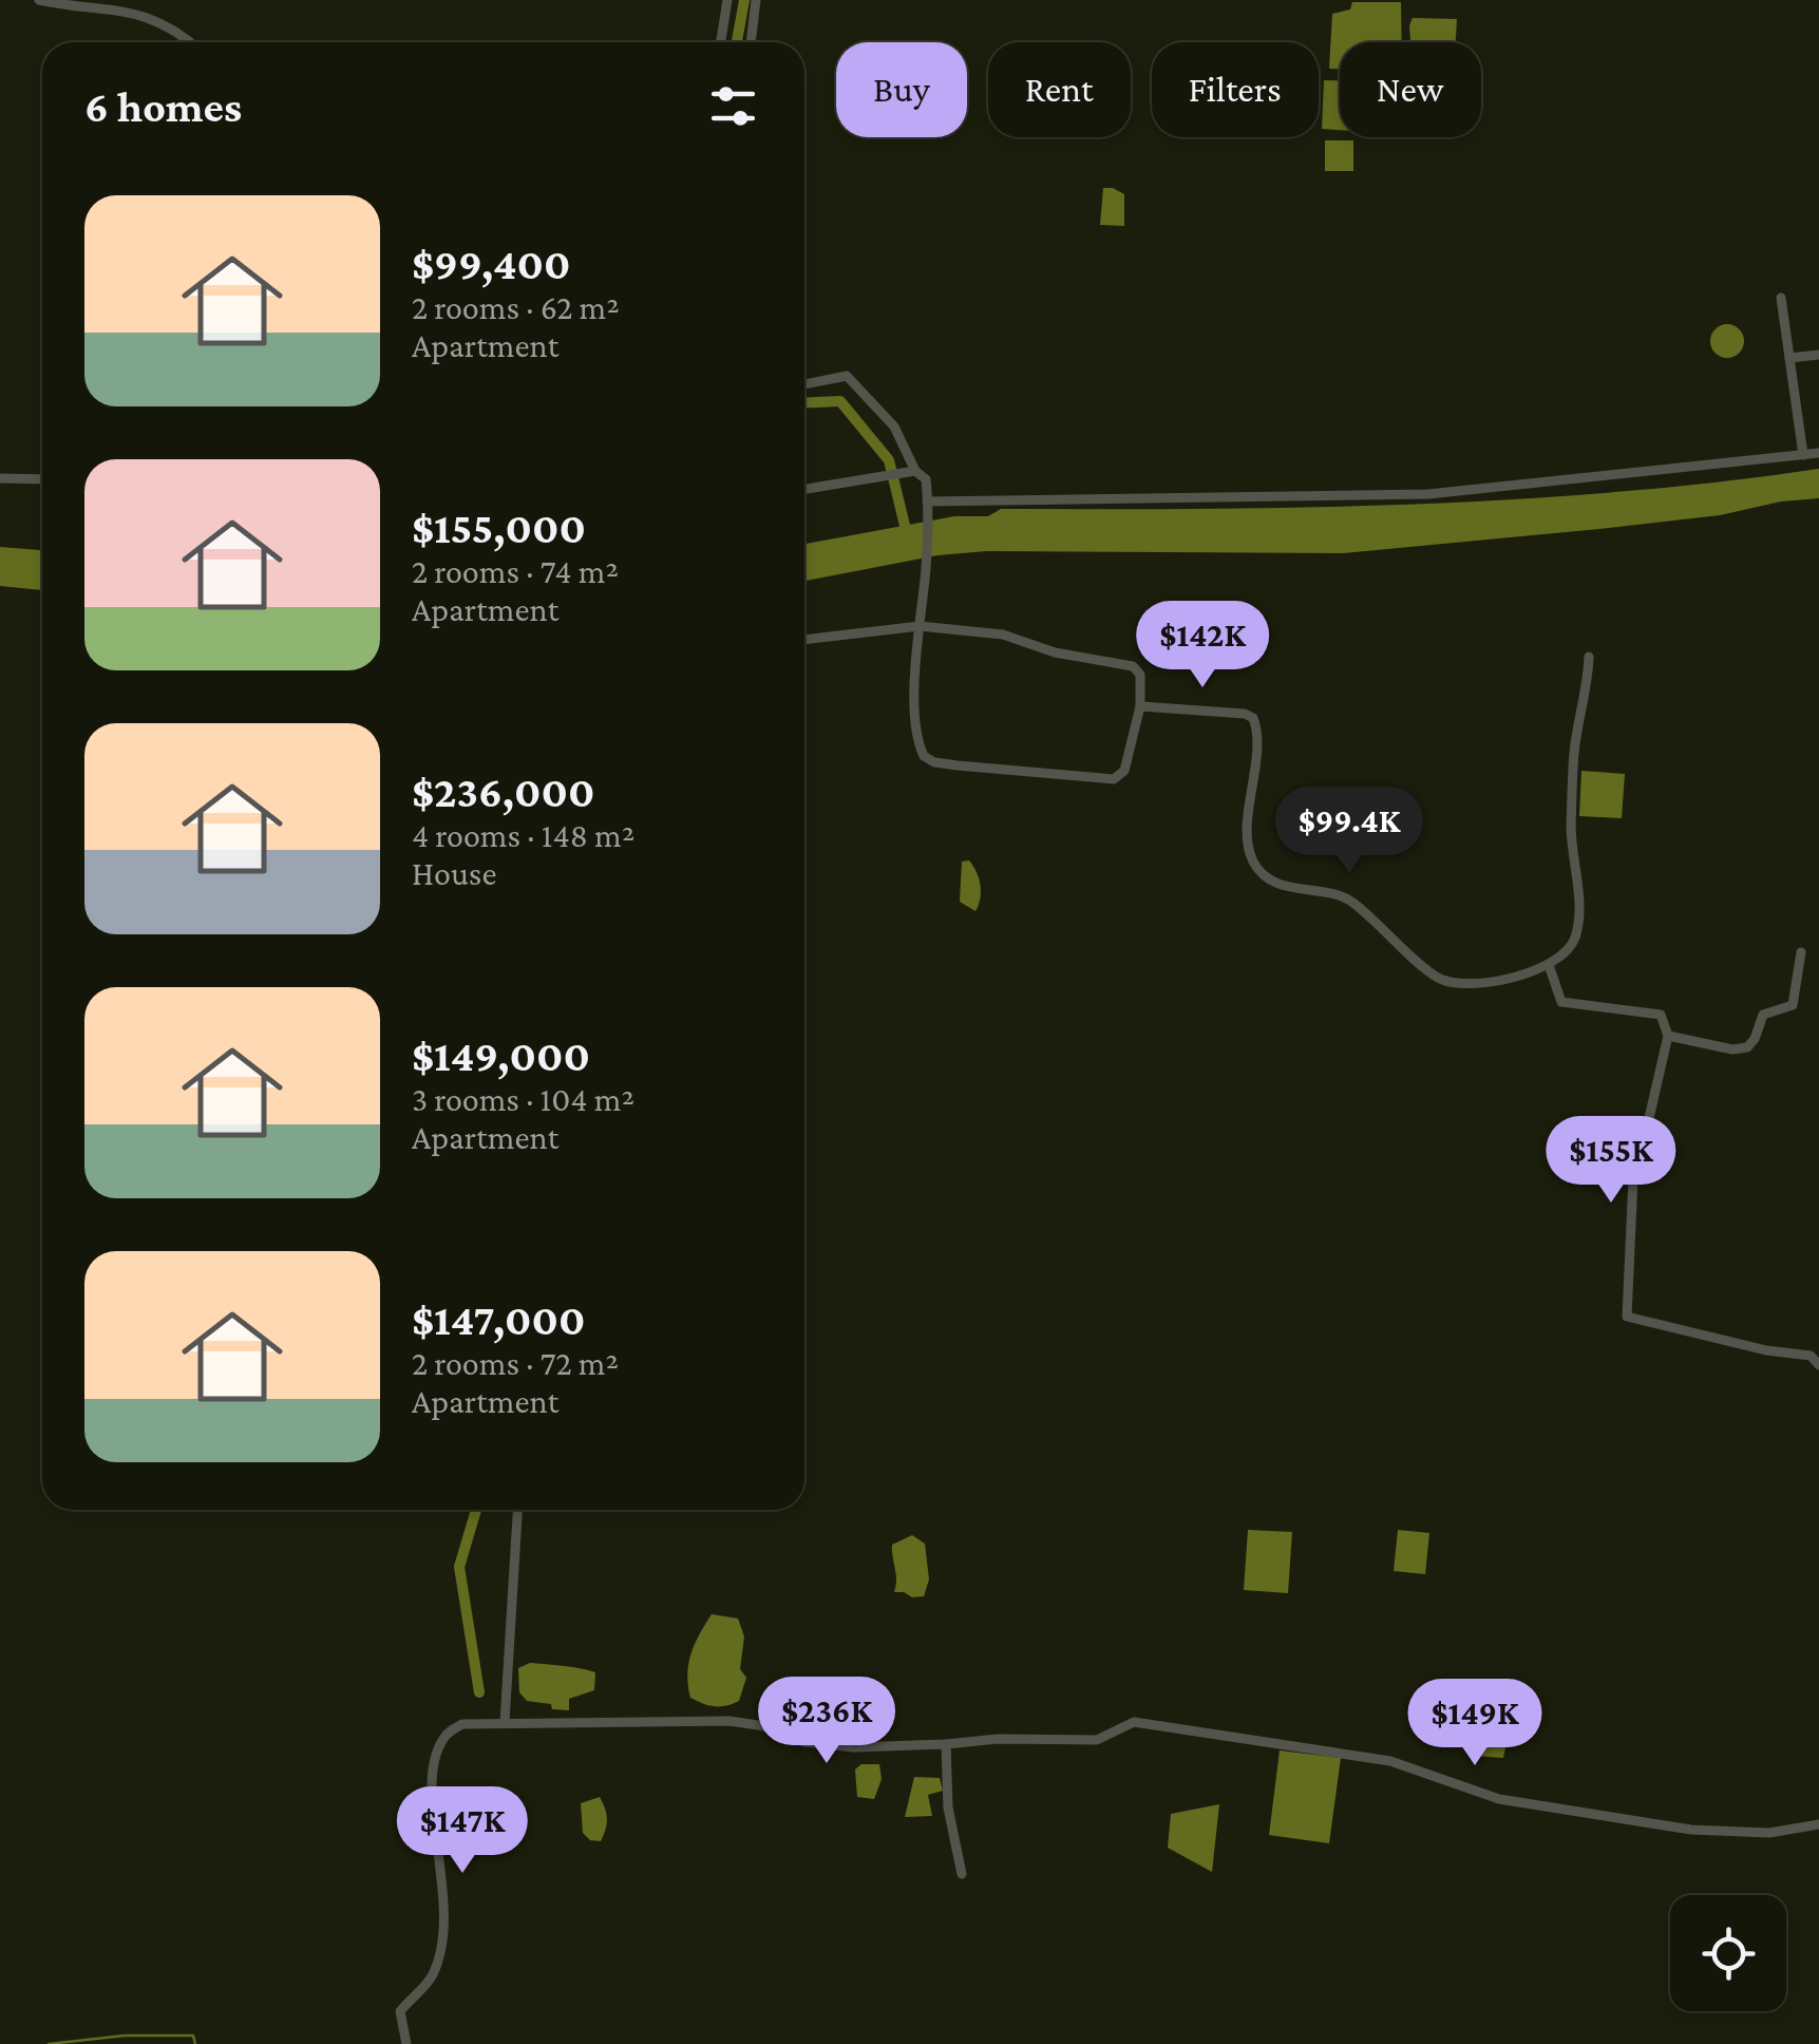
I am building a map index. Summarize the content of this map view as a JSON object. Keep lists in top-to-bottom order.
{
  "page": {
    "chip": [
      "Buy",
      "Rent",
      "Filters",
      "New"
    ],
    "heading": "6 homes",
    "list": [
      {
        "name": "$99,400",
        "note": "2 rooms · 62 m² · Apartment"
      },
      {
        "name": "$155,000",
        "note": "2 rooms · 74 m² · Apartment"
      },
      {
        "name": "$236,000",
        "note": "4 rooms · 148 m² · House"
      },
      {
        "name": "$149,000",
        "note": "3 rooms · 104 m² · Apartment"
      },
      {
        "name": "$147,000",
        "note": "2 rooms · 72 m² · Apartment"
      }
    ],
    "price": [
      "$142K",
      "$99.4K",
      "$155K",
      "$236K",
      "$149K",
      "$147K"
    ]
  }
}
